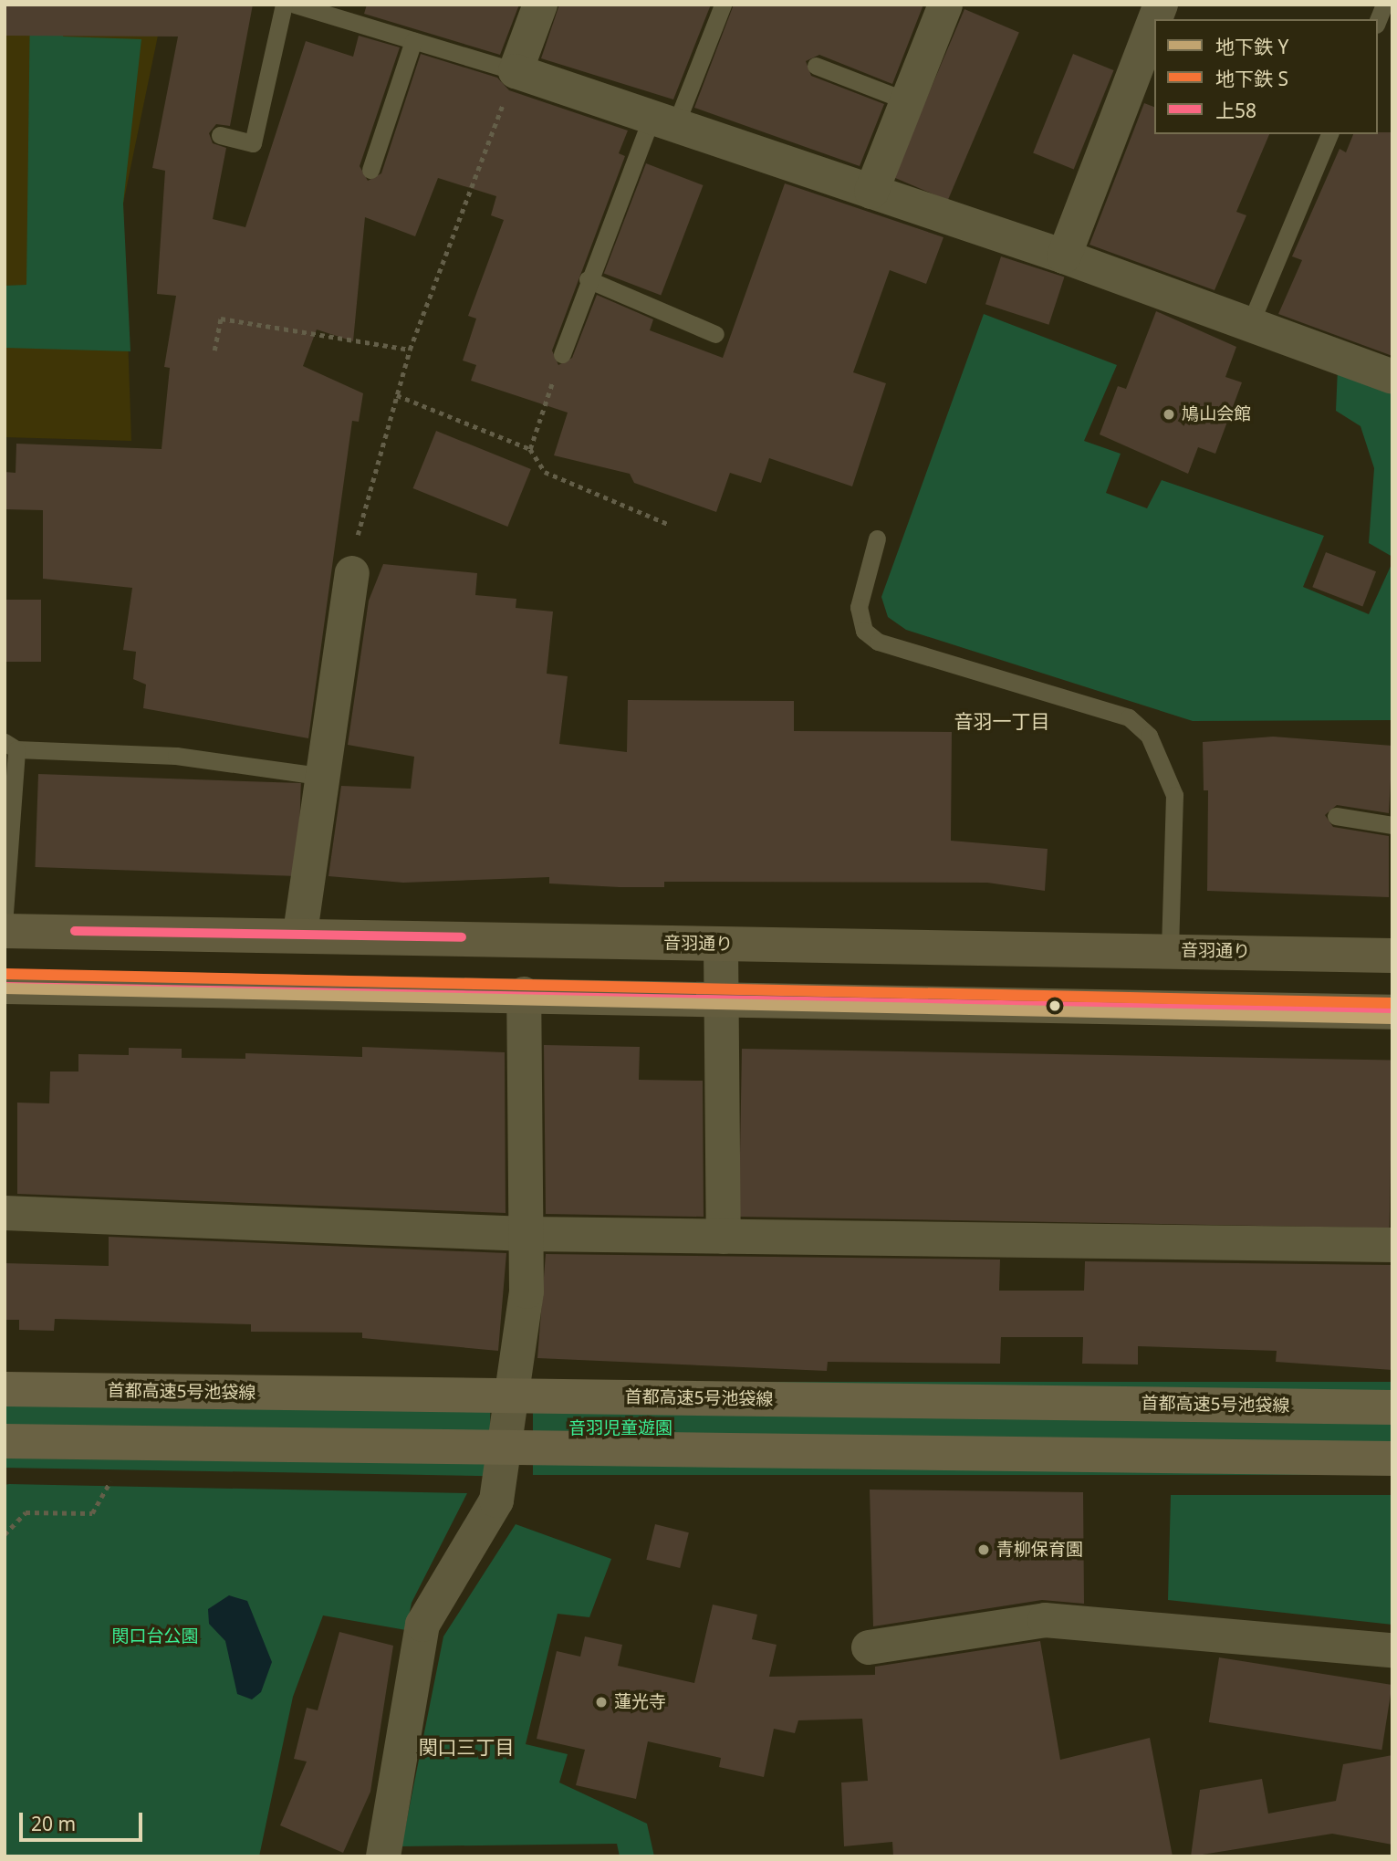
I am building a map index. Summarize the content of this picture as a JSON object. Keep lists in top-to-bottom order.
{
  "streets": {
    "highway": ["首都高速5号池袋線"],
    "main road": ["音羽通り"]
  },
  "districts": ["音羽一丁目", "関口三丁目"],
  "parks": ["音羽児童遊園", "関口台公園"],
  "places": ["鳩山会館", "青柳保育園", "蓮光寺"],
  "lines": ["transit line 上58", "metro line S", "metro line Y"],
  "legend": ["地下鉄 Y", "地下鉄 S", "上58"],
  "scale_bar": "20 m"
}
